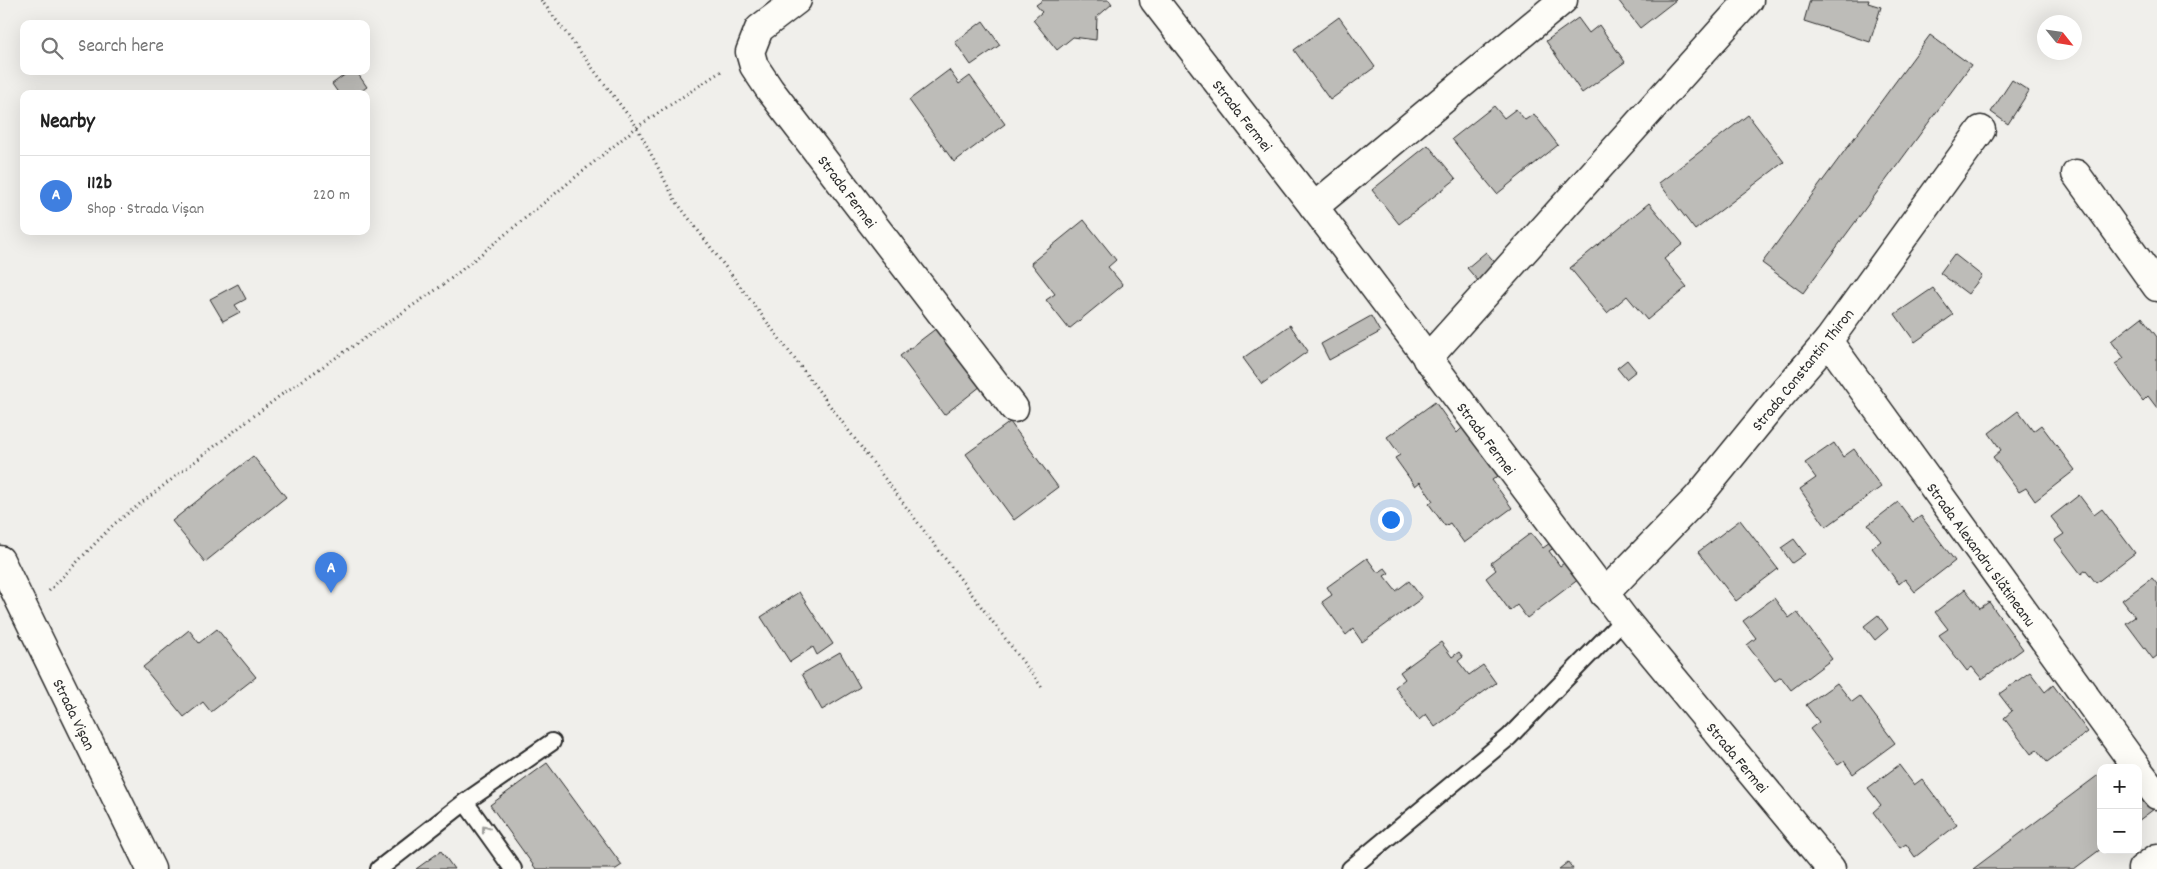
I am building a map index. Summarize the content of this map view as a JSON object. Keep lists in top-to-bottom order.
{
  "streets": {
    "street": [
      "Strada Fermei",
      "Strada Constantin Thiron",
      "Strada Alexandru Slătineanu",
      "Strada Vișan"
    ]
  },
  "crossings": [
    ["Strada Fermei", "Strada Constantin Thiron"],
    ["Strada Constantin Thiron", "Strada Alexandru Slătineanu"]
  ],
  "north": "bottom right",
  "page": {
    "search": "Search here",
    "heading": "Nearby",
    "list": [
      {
        "mark": "A",
        "name": "112b",
        "note": "Shop · Strada Vișan",
        "value": "220 m"
      }
    ],
    "pins": "A",
    "map_buttons": ["+", "−"]
  }
}
